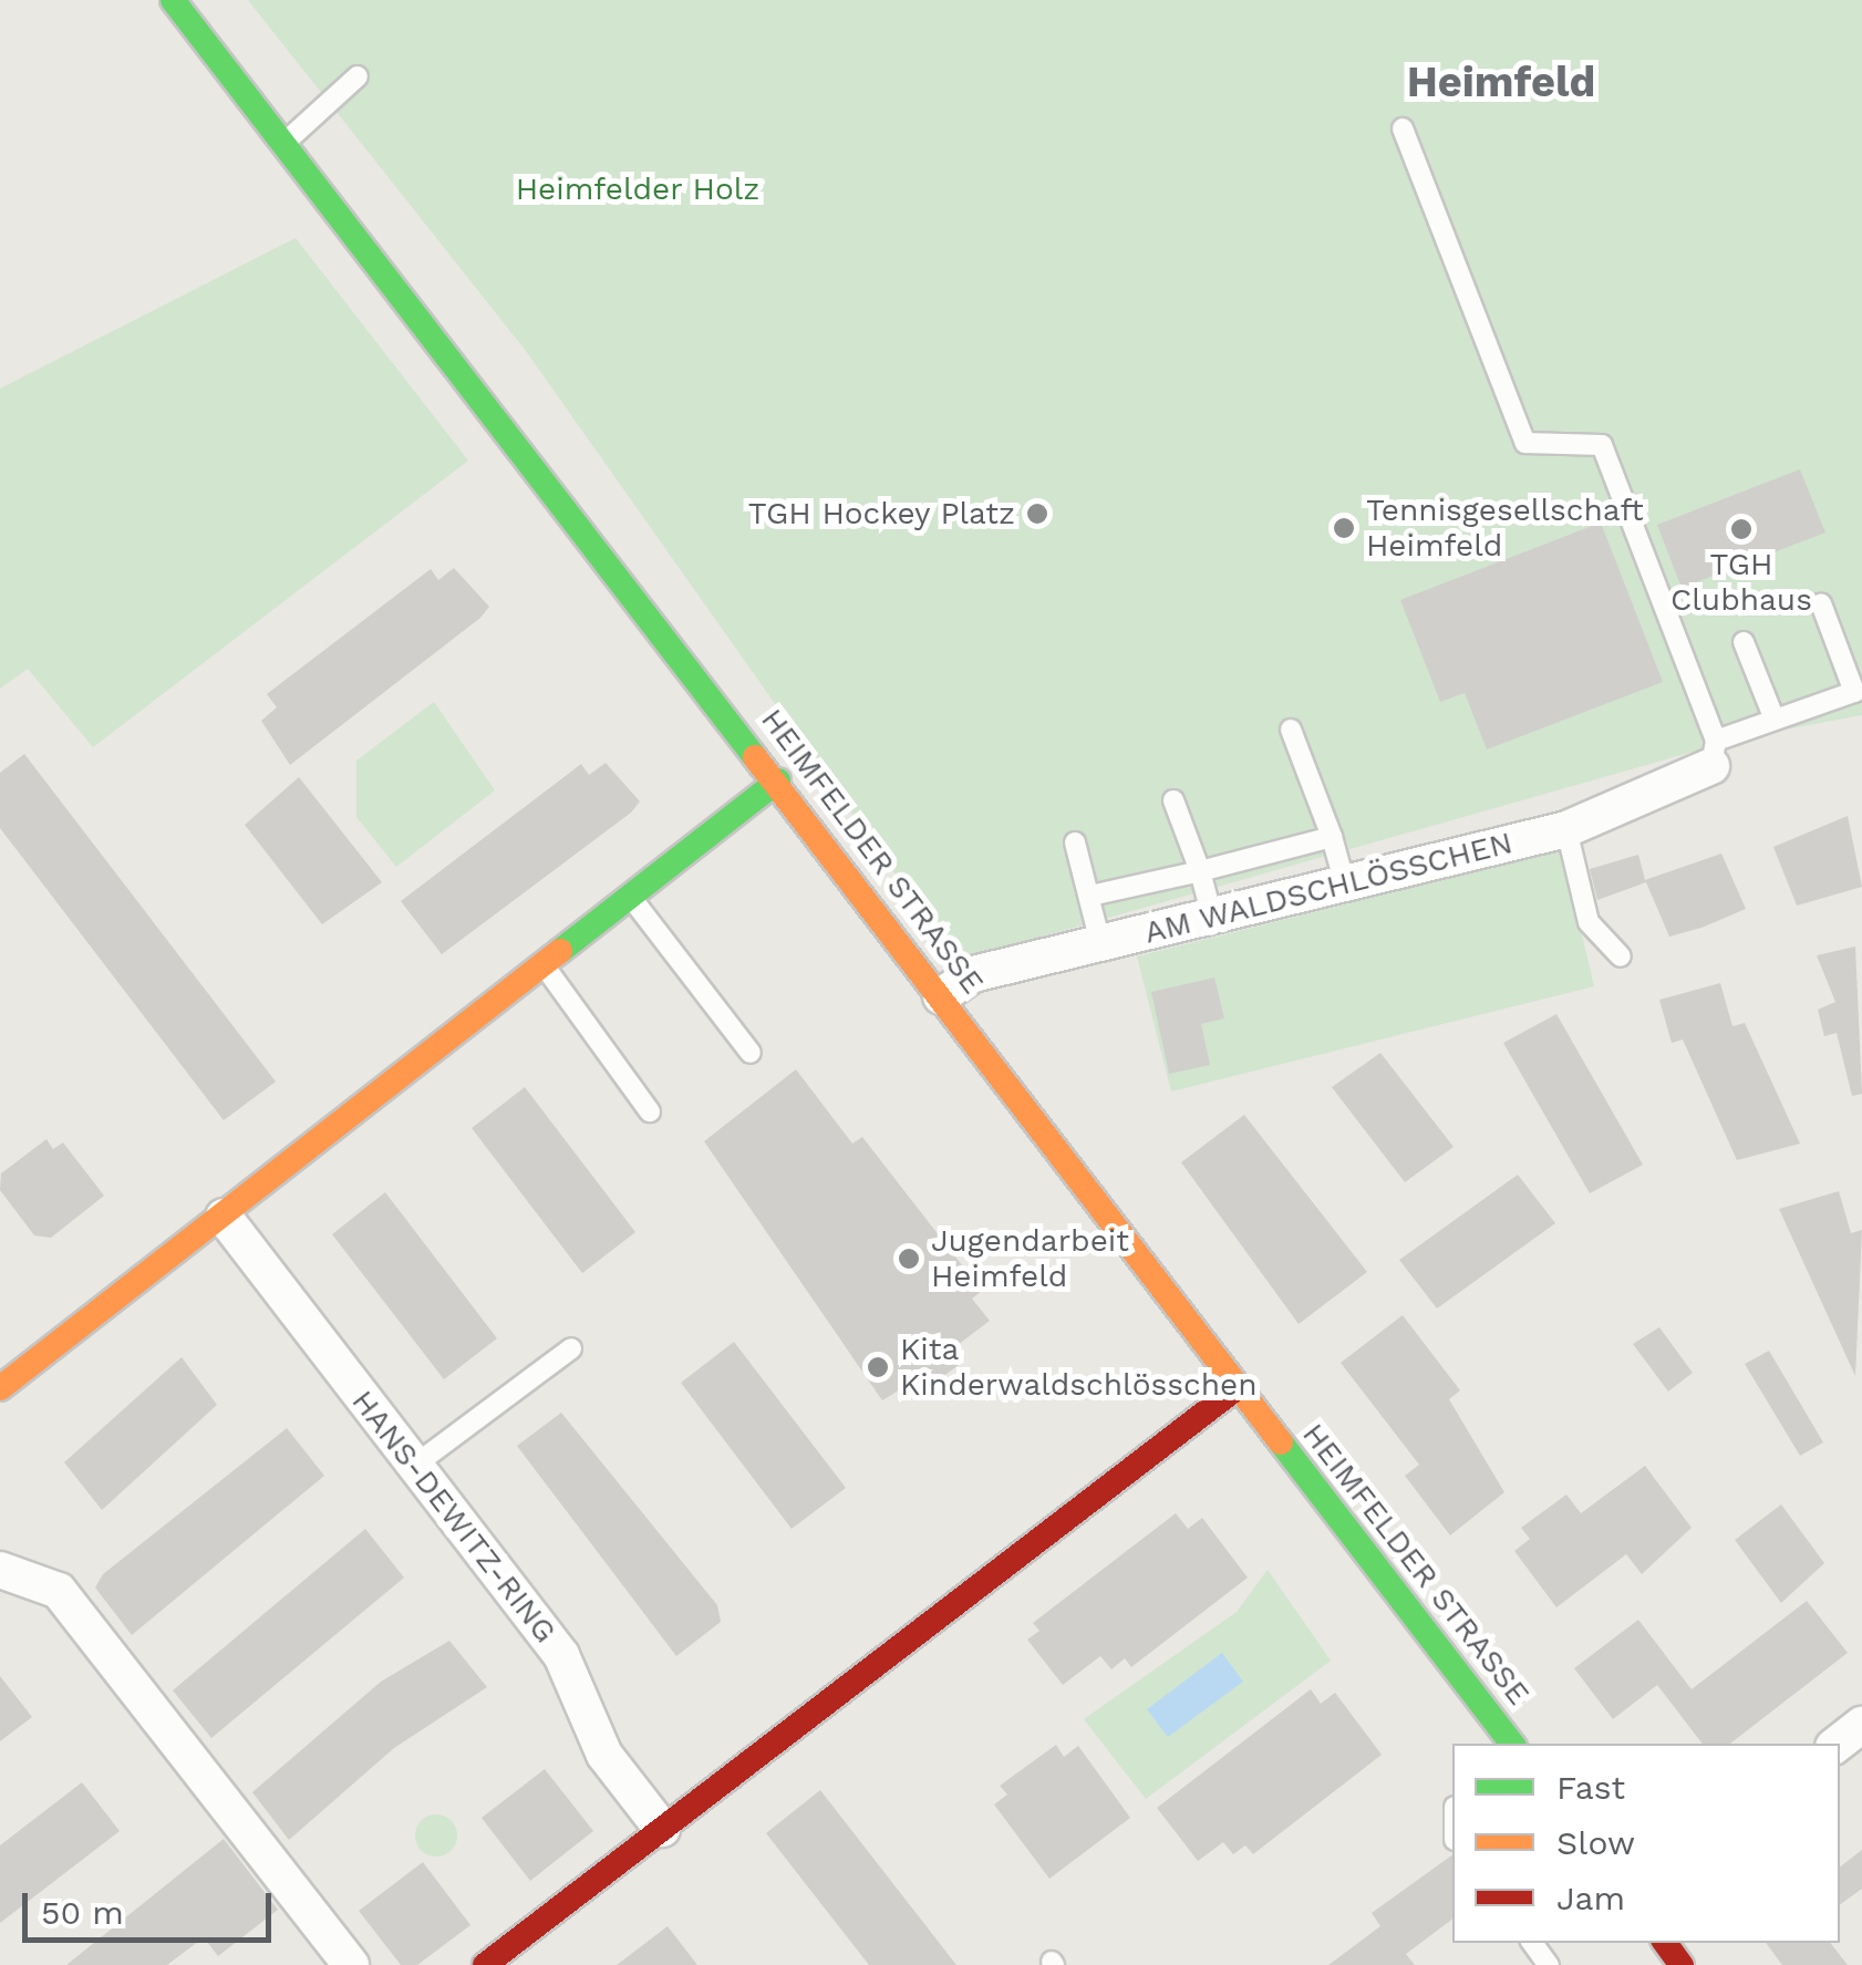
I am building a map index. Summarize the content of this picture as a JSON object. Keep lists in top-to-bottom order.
{
  "streets": {
    "street": ["HEIMFELDER STRASSE", "AM WALDSCHLÖSSCHEN", "HANS-DEWITZ-RING"]
  },
  "crossings": [
    ["HEIMFELDER STRASSE", "AM WALDSCHLÖSSCHEN"]
  ],
  "districts": ["Heimfeld"],
  "parks": ["Heimfelder Holz"],
  "places": [
    "TGH Hockey Platz",
    "Tennisgesellschaft Heimfeld",
    "TGH Clubhaus",
    "Jugendarbeit Heimfeld",
    "Kita Kinderwaldschlösschen"
  ],
  "legend": ["Fast", "Slow", "Jam"],
  "scale_bar": "50 m"
}
